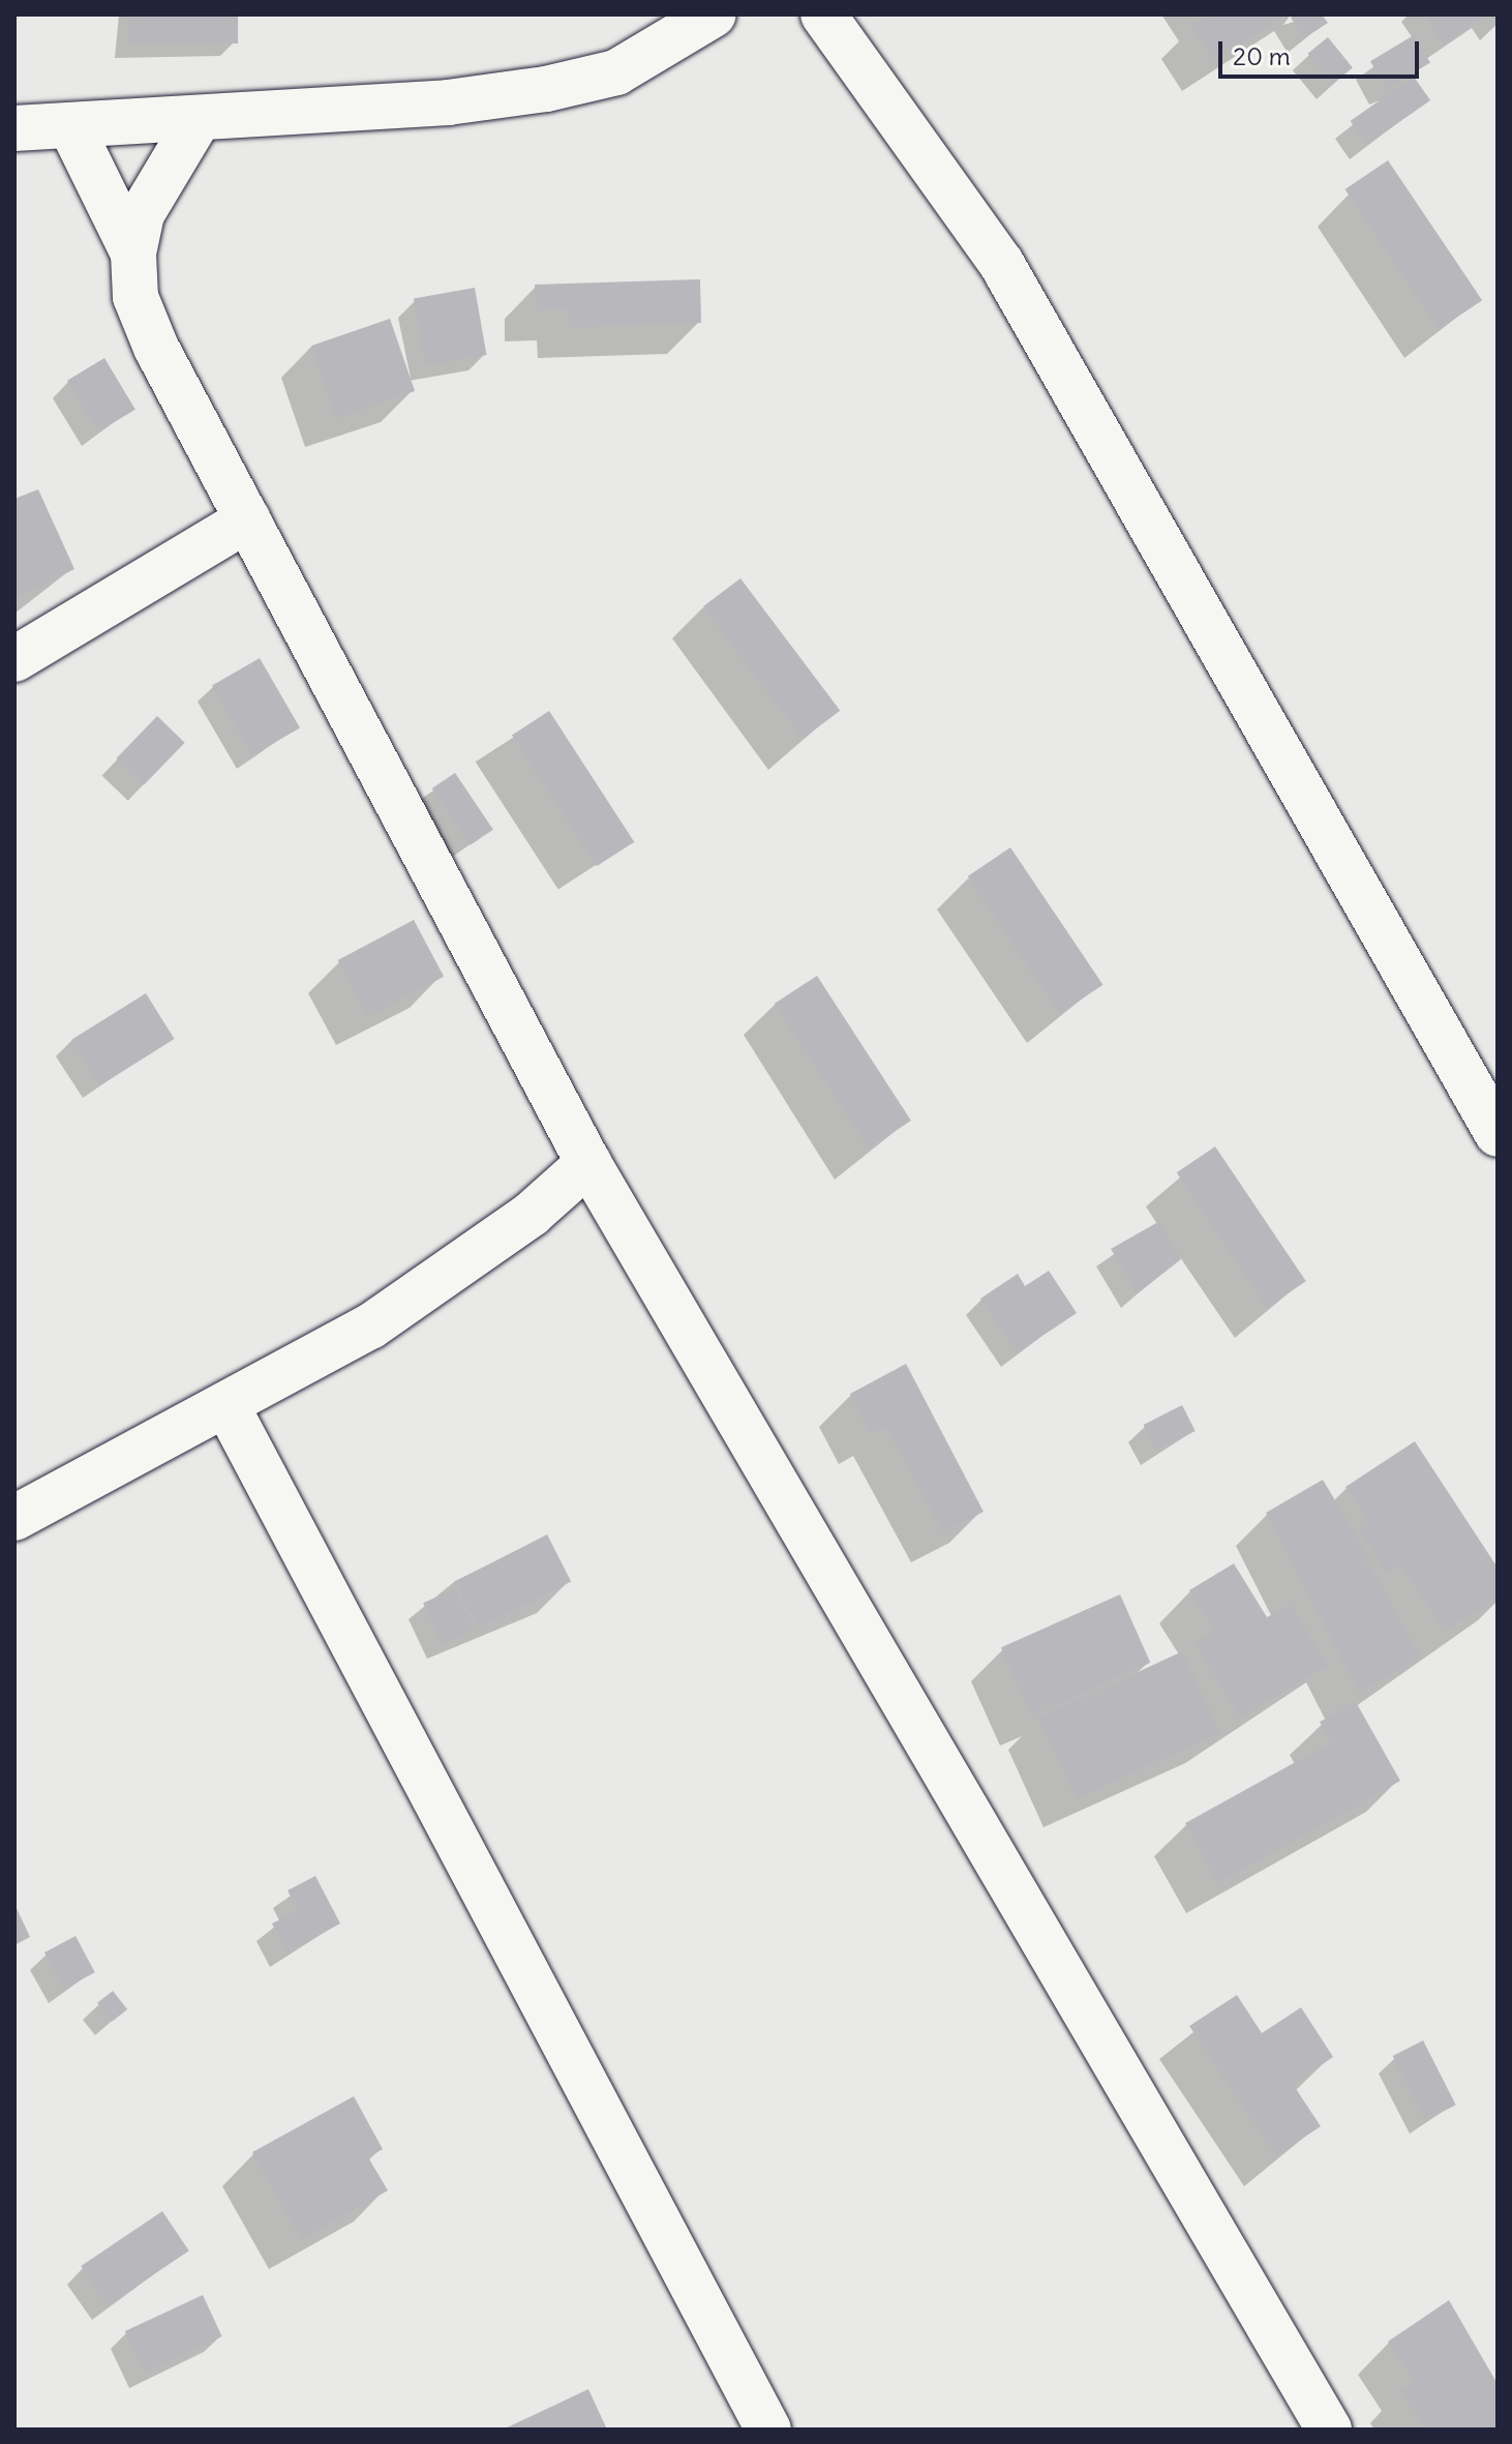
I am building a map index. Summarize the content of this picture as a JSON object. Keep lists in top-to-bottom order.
{
  "scale_bar": "20 m"
}
